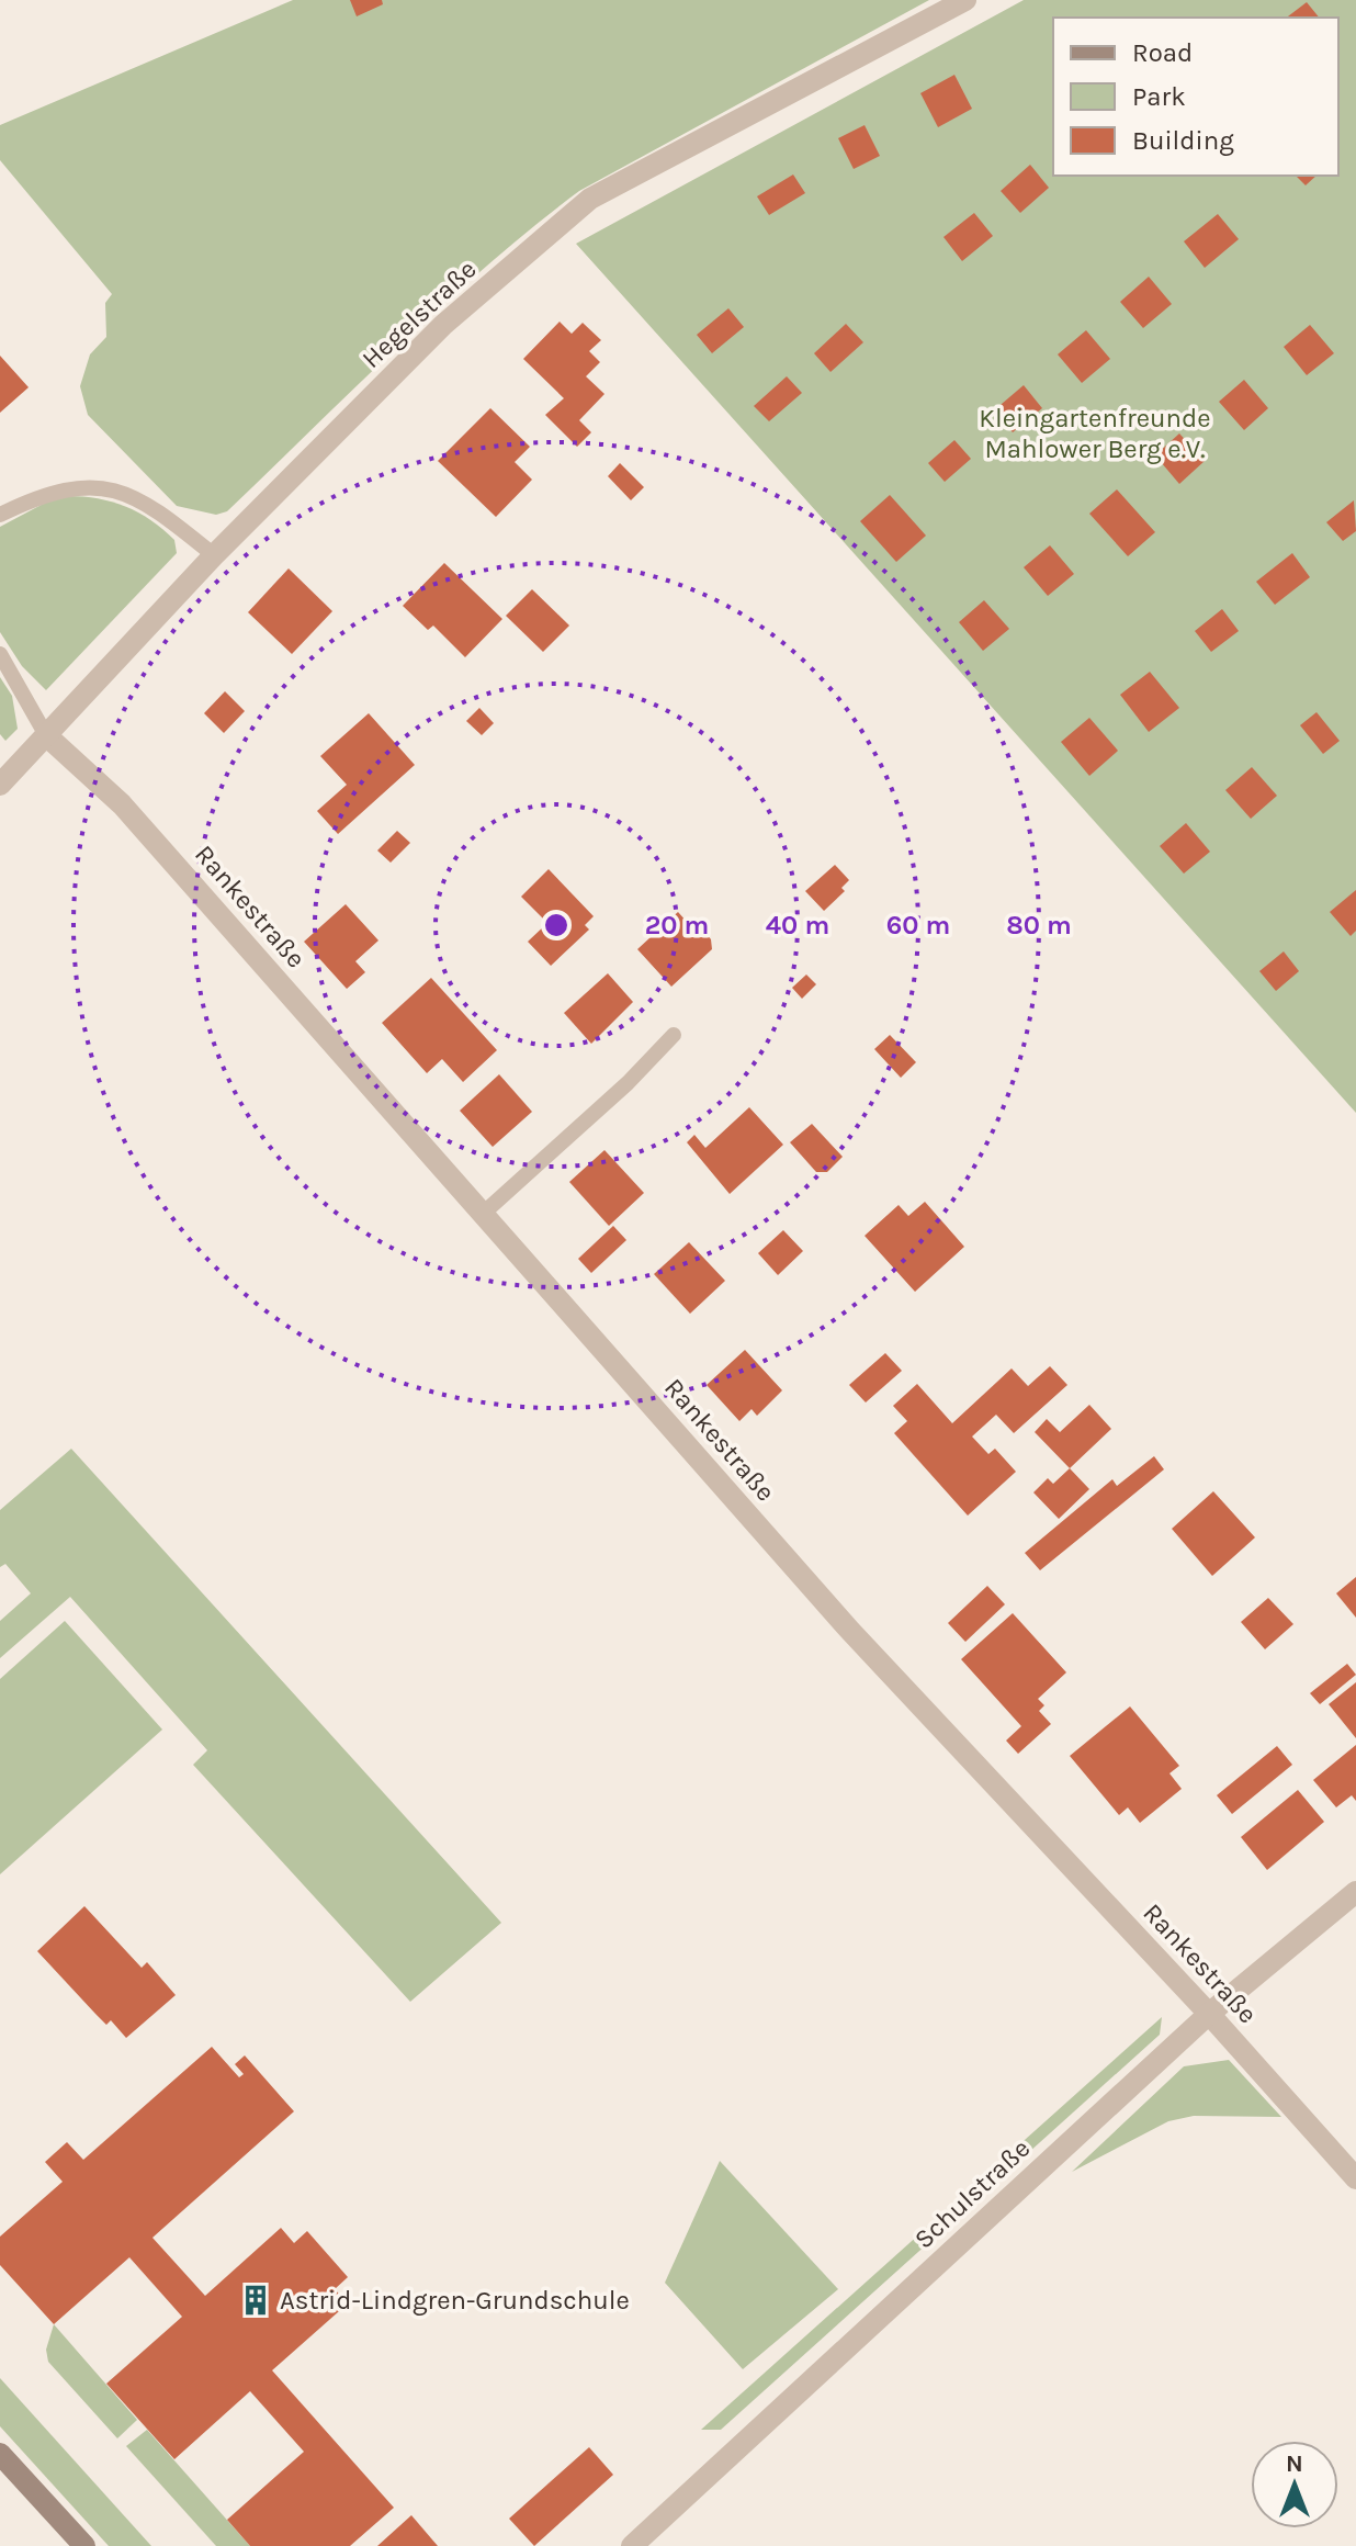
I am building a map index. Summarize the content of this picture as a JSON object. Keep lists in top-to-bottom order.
{
  "streets": {
    "street": ["Hegelstraße", "Rankestraße", "Schulstraße"]
  },
  "crossings": [
    ["Hegelstraße", "Rankestraße"],
    ["Rankestraße", "Schulstraße"]
  ],
  "parks": ["Kleingartenfreunde Mahlower Berg e.V."],
  "places": {
    "building": ["Astrid-Lindgren-Grundschule"]
  },
  "legend": ["Road", "Park", "Building"],
  "north": "top",
  "rings": [
    "20 m",
    "40 m",
    "60 m",
    "80 m"
  ]
}
